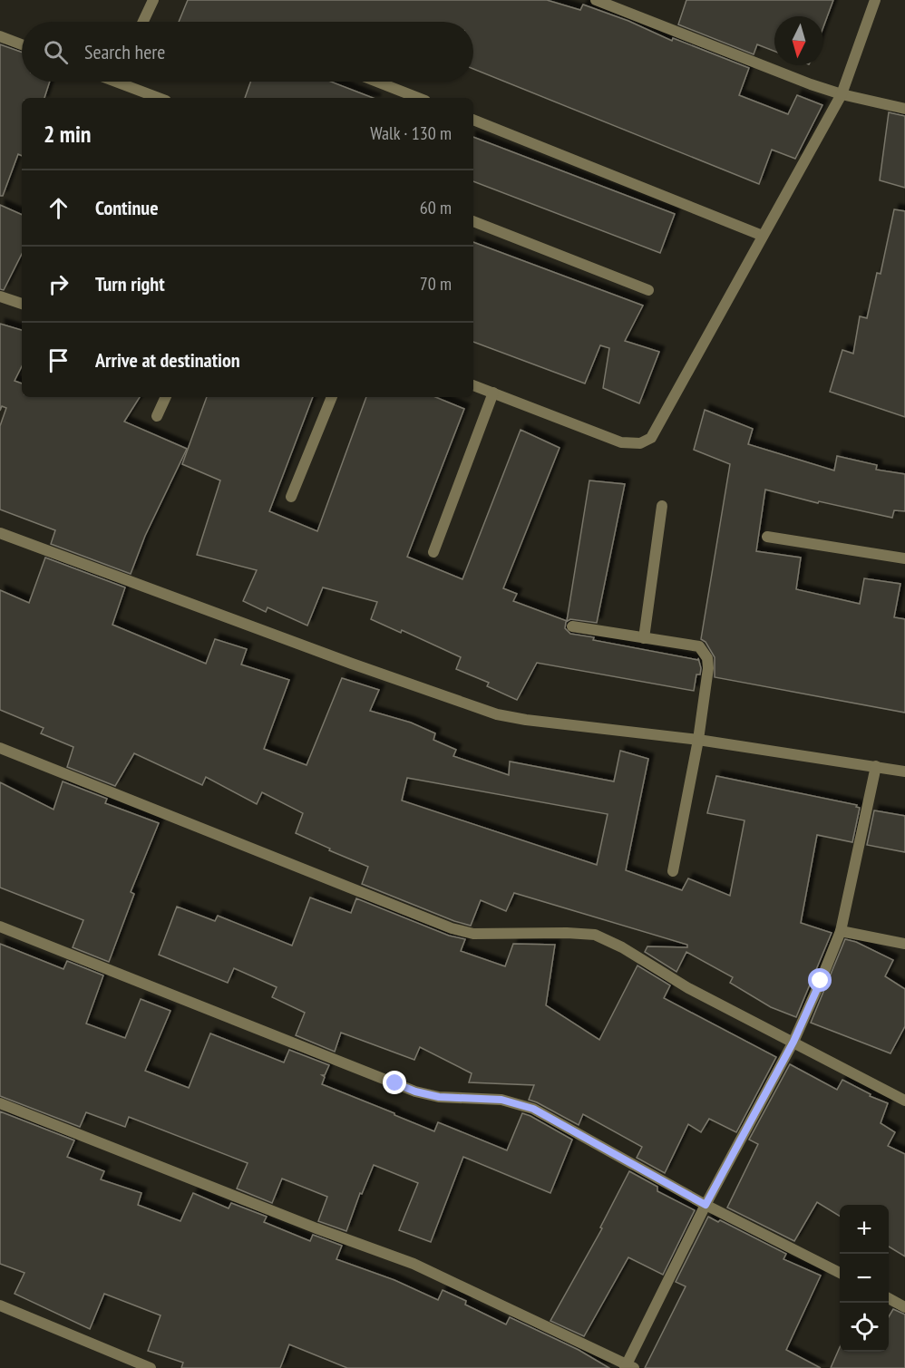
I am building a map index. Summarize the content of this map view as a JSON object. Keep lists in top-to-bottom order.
{
  "north": "bottom",
  "page": {
    "search": "Search here",
    "heading": ["2 min", "Walk · 130 m"],
    "list": [
      ["Continue", "60 m"],
      ["Turn right", "70 m"],
      "Arrive at destination"
    ],
    "map_buttons": ["+", "−"]
  }
}
